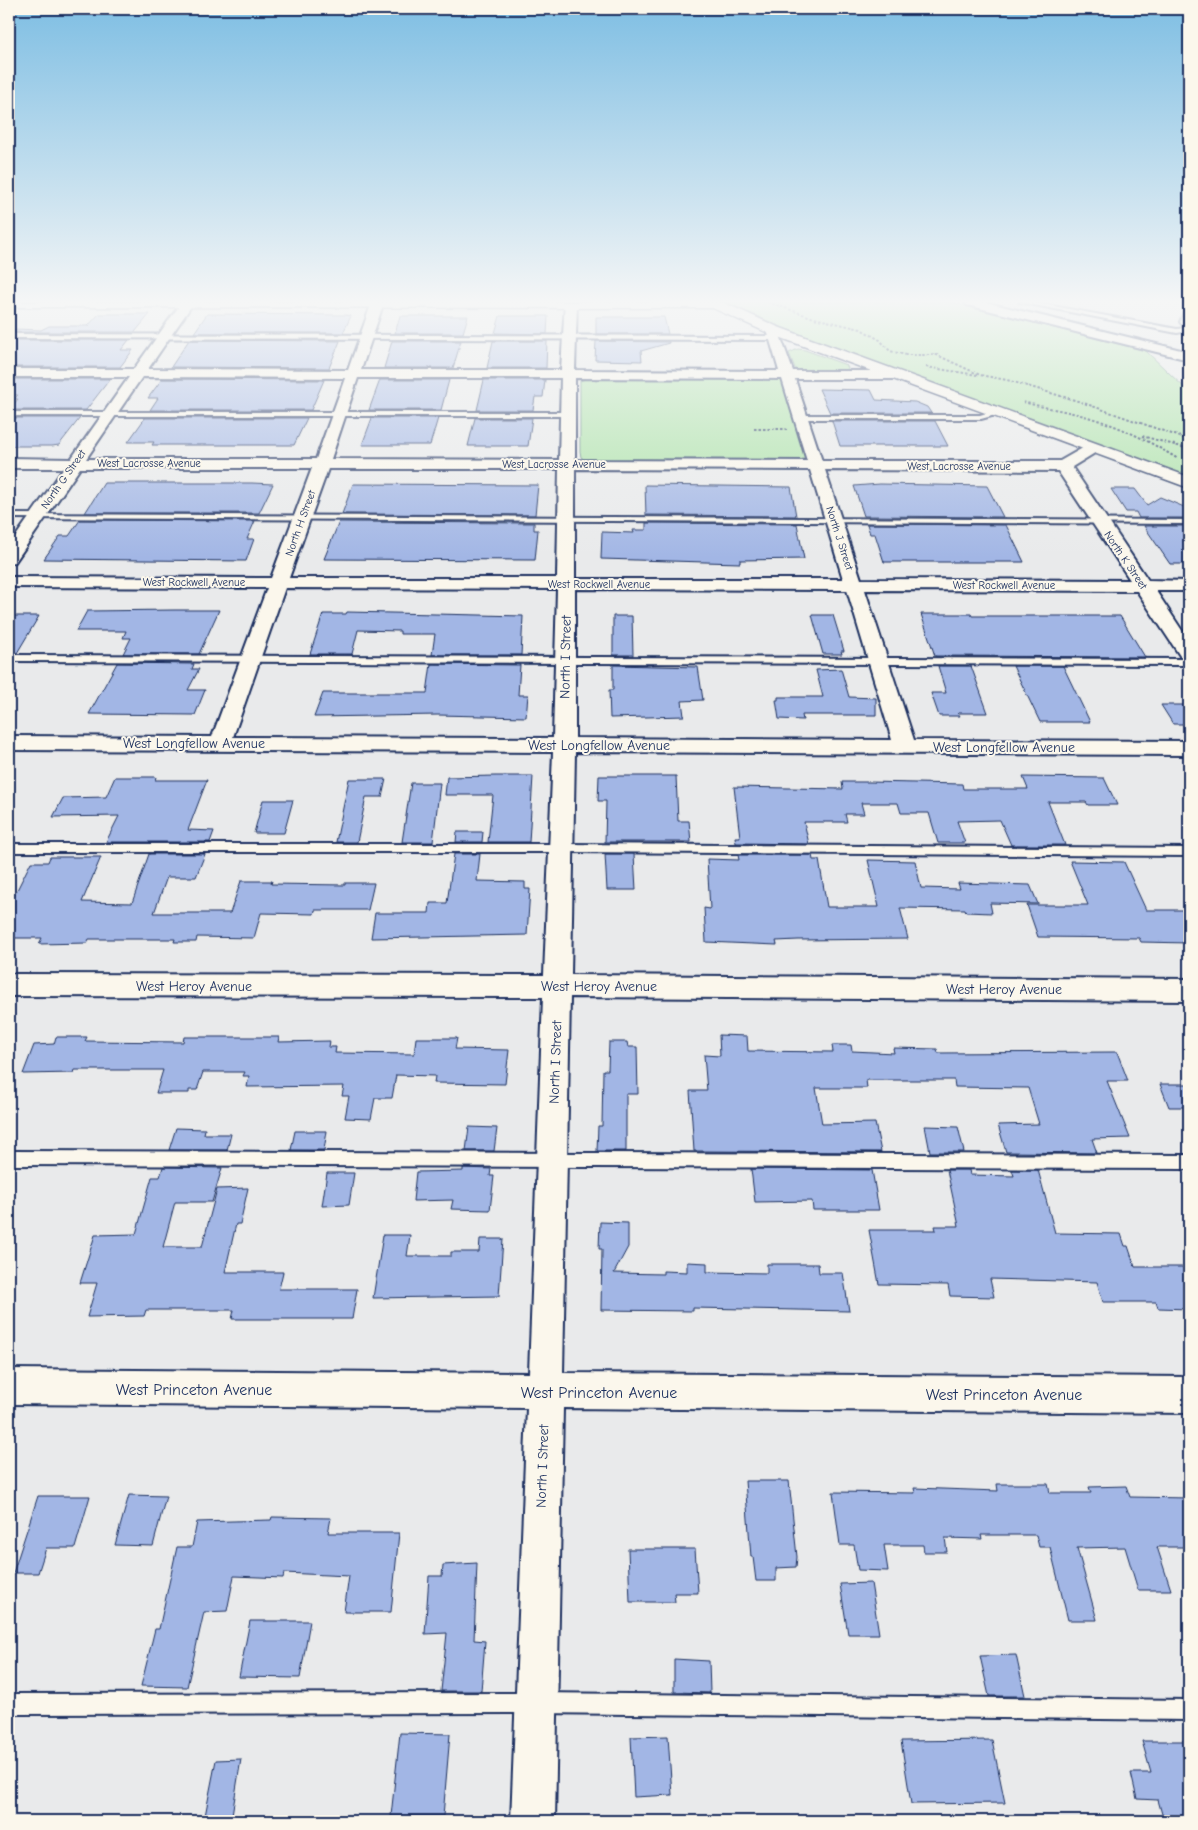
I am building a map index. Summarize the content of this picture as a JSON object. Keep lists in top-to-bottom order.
{
  "streets": {
    "street": [
      "West Lacrosse Avenue",
      "North G Street",
      "North H Street",
      "North J Street",
      "North K Street",
      "West Rockwell Avenue",
      "North I Street",
      "West Longfellow Avenue",
      "West Heroy Avenue",
      "West Princeton Avenue"
    ]
  },
  "crossings": [
    ["West Lacrosse Avenue", "North G Street"],
    ["West Lacrosse Avenue", "North H Street"],
    ["West Lacrosse Avenue", "North J Street"],
    ["West Lacrosse Avenue", "North K Street"],
    ["West Lacrosse Avenue", "North I Street"],
    ["North H Street", "West Rockwell Avenue"],
    ["North H Street", "West Longfellow Avenue"],
    ["North J Street", "West Rockwell Avenue"],
    ["North J Street", "West Longfellow Avenue"],
    ["North K Street", "West Rockwell Avenue"],
    ["West Rockwell Avenue", "North I Street"],
    ["North I Street", "West Longfellow Avenue"],
    ["North I Street", "West Heroy Avenue"],
    ["North I Street", "West Princeton Avenue"]
  ]
}
